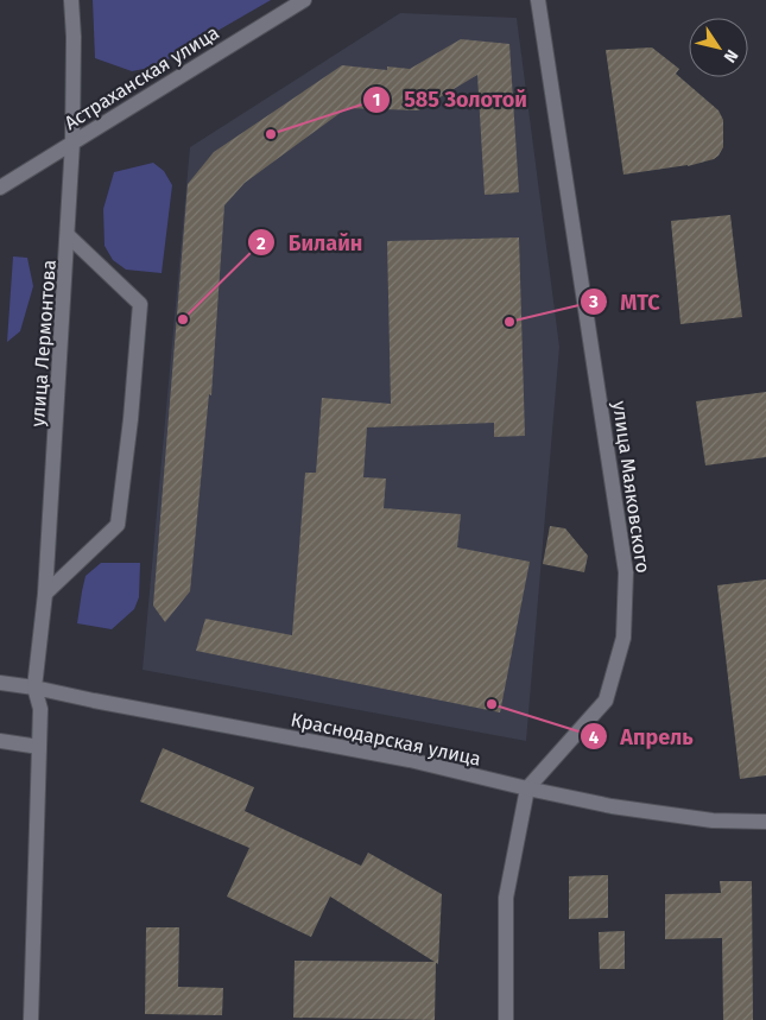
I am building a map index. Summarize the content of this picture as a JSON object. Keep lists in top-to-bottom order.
{
  "streets": {
    "street": [
      "Астраханская улица",
      "улица Лермонтова",
      "улица Маяковского",
      "Краснодарская улица"
    ]
  },
  "crossings": [
    ["Астраханская улица", "улица Лермонтова"],
    ["улица Лермонтова", "Краснодарская улица"],
    ["улица Маяковского", "Краснодарская улица"]
  ],
  "places": [
    "585 Золотой",
    "Билайн",
    "МТС",
    "Апрель"
  ],
  "north": "bottom right"
}
